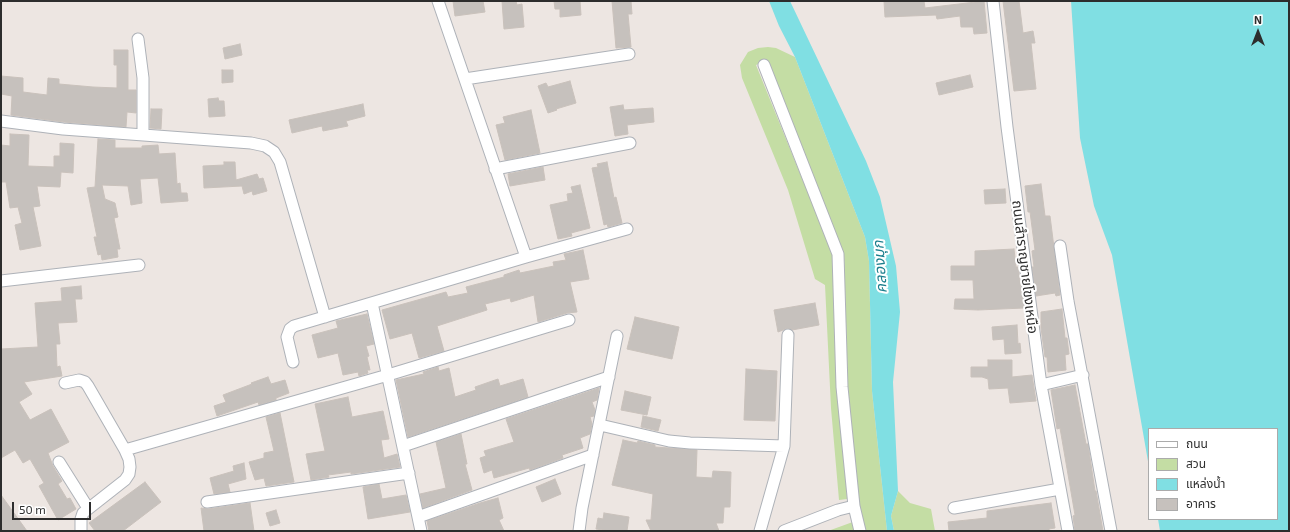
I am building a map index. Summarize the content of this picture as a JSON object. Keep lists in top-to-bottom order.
{
  "streets": {
    "street": ["ถนนสำราญชายโขงเหนือ"]
  },
  "water": ["คลองมุก"],
  "legend": [
    "ถนน",
    "สวน",
    "แหล่งน้ำ",
    "อาคาร"
  ],
  "scale_bar": "50 m",
  "north": "top"
}
